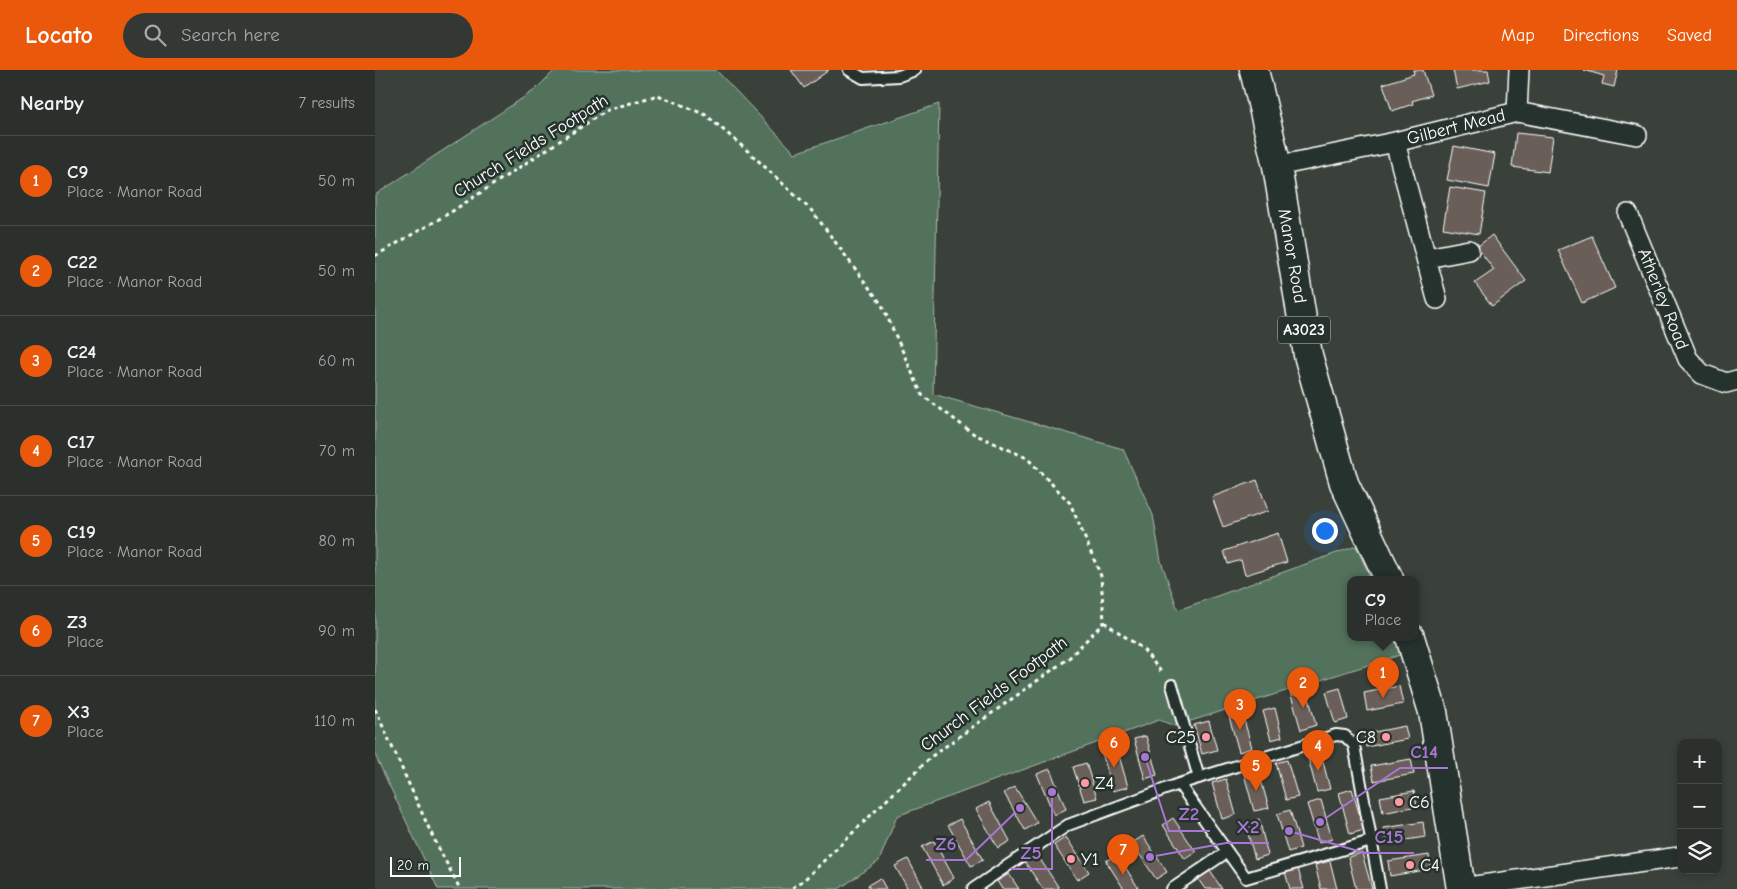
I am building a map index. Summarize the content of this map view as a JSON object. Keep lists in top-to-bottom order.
{
  "streets": {
    "main road": ["Manor Road", "A3023"],
    "street": ["Gilbert Mead", "Atherley Road"],
    "path": ["Church Fields Footpath"]
  },
  "crossings": [
    ["Gilbert Mead", "Manor Road"]
  ],
  "places": [
    "C25",
    "C8",
    "Z2",
    "Z4",
    "Z5",
    "C6",
    "Z6",
    "C14",
    "C15",
    "X2",
    "Y1",
    "C4"
  ],
  "scale_bar": "20 m",
  "page": {
    "header": "Locato",
    "search": "Search here",
    "nav": ["Map", "Directions", "Saved"],
    "heading": ["Nearby", "7 results"],
    "list": [
      {
        "mark": "1",
        "name": "C9",
        "note": "Place · Manor Road",
        "value": "50 m"
      },
      {
        "mark": "2",
        "name": "C22",
        "note": "Place · Manor Road",
        "value": "50 m"
      },
      {
        "mark": "3",
        "name": "C24",
        "note": "Place · Manor Road",
        "value": "60 m"
      },
      {
        "mark": "4",
        "name": "C17",
        "note": "Place · Manor Road",
        "value": "70 m"
      },
      {
        "mark": "5",
        "name": "C19",
        "note": "Place · Manor Road",
        "value": "80 m"
      },
      {
        "mark": "6",
        "name": "Z3",
        "note": "Place",
        "value": "90 m"
      },
      {
        "mark": "7",
        "name": "X3",
        "note": "Place",
        "value": "110 m"
      }
    ],
    "popup": ["C9", "Place"],
    "pins": [
      "1",
      "2",
      "3",
      "6",
      "4",
      "5",
      "7"
    ],
    "map_buttons": ["+", "−"],
    "scale": "20 m"
  }
}
